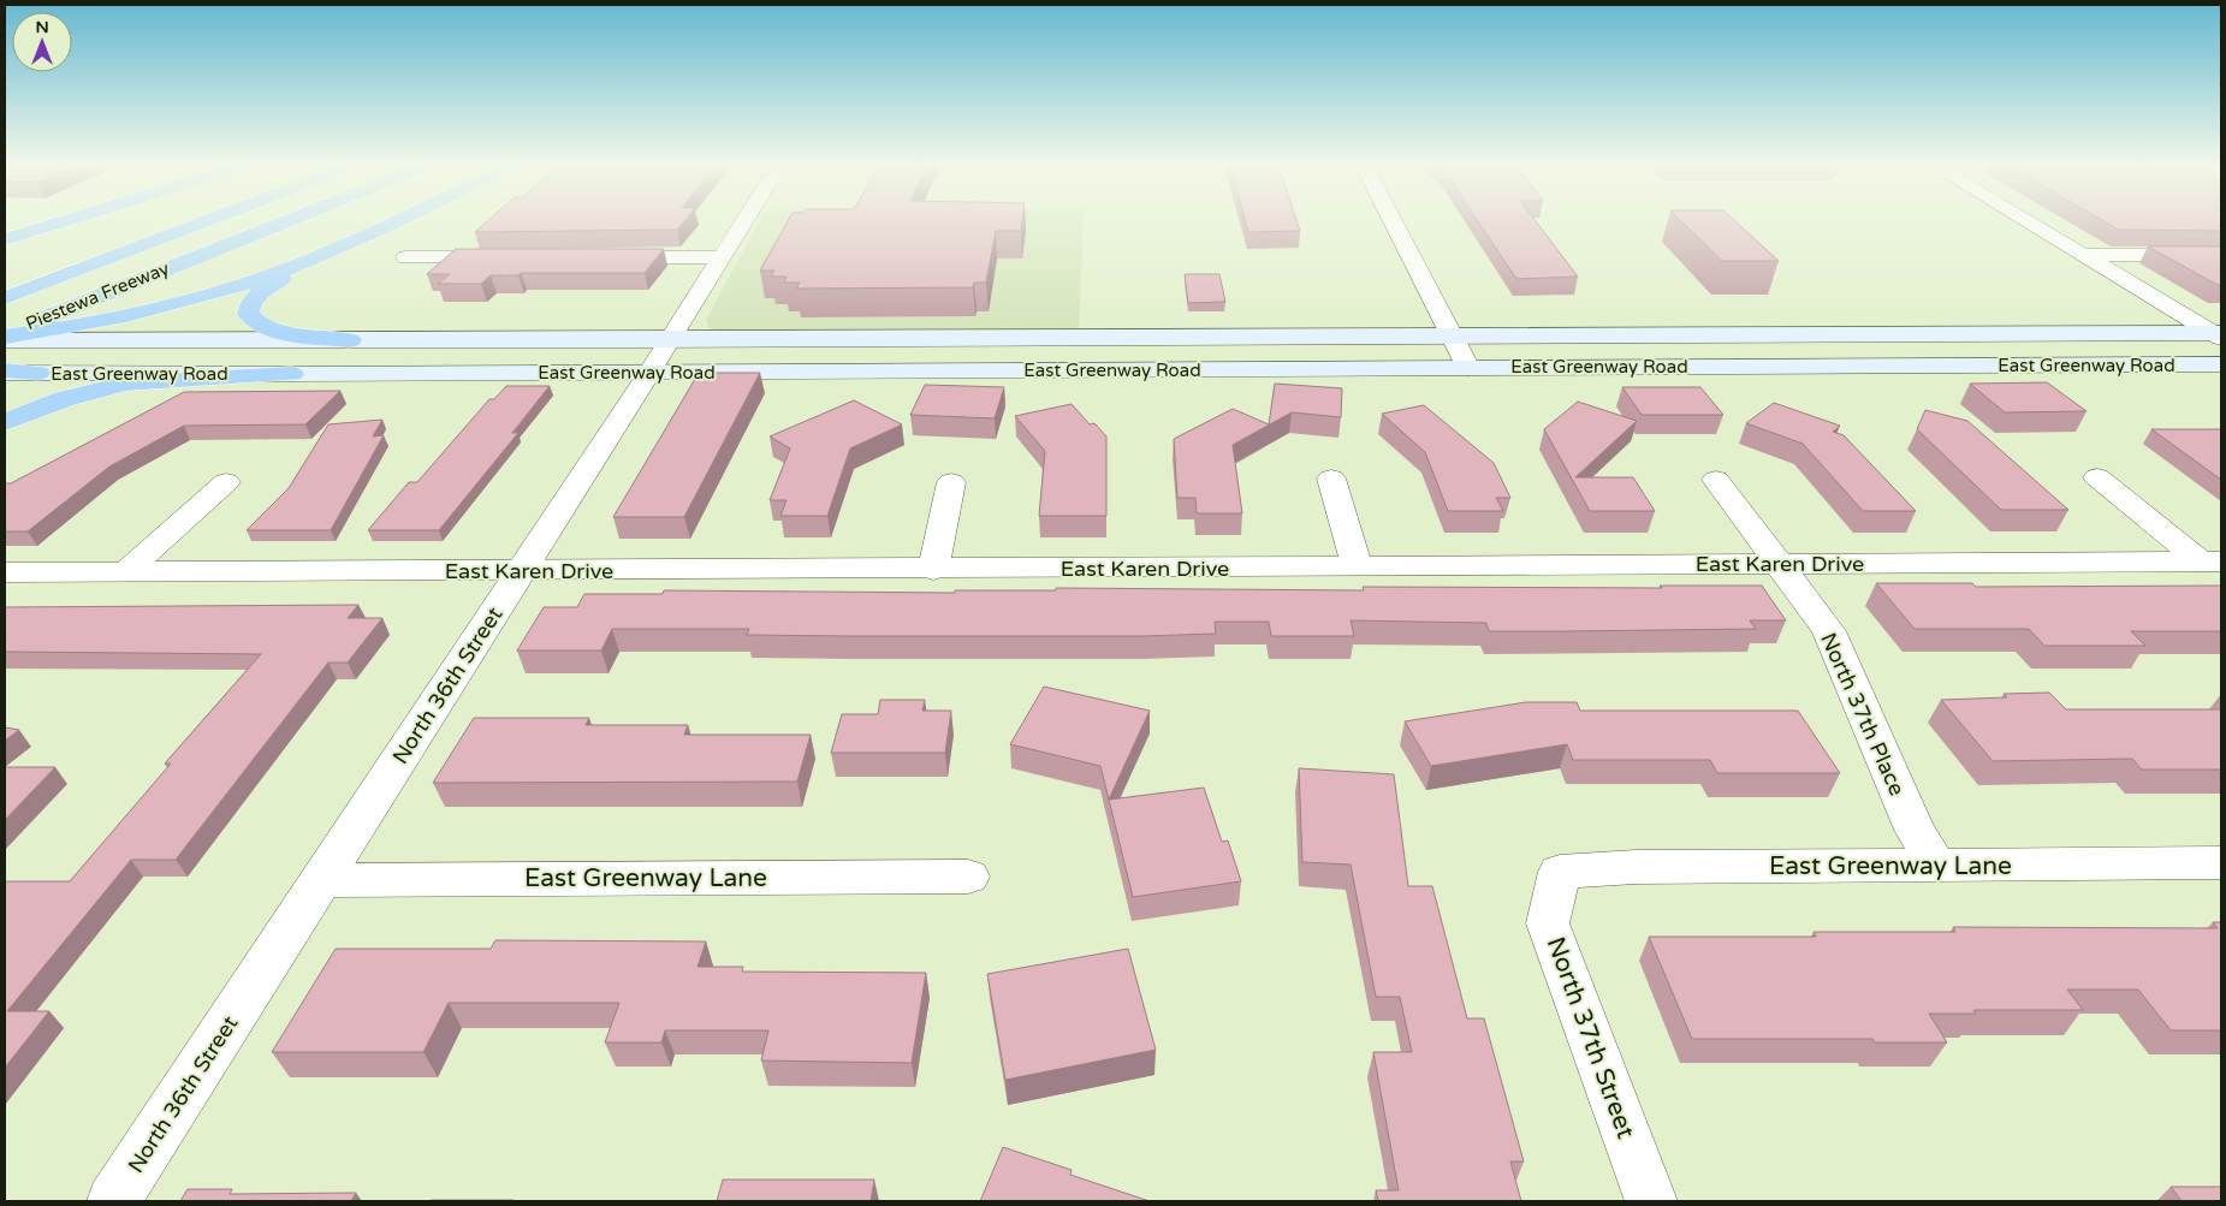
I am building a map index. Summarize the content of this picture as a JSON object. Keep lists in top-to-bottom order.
{
  "streets": {
    "highway": ["Piestewa Freeway"],
    "main road": ["East Greenway Road"],
    "street": [
      "East Karen Drive",
      "North 36th Street",
      "North 37th Place",
      "East Greenway Lane",
      "North 37th Street"
    ]
  },
  "crossings": [
    ["Piestewa Freeway", "East Greenway Road"],
    ["East Greenway Road", "North 36th Street"],
    ["East Karen Drive", "North 36th Street"],
    ["East Karen Drive", "North 37th Place"],
    ["North 36th Street", "East Greenway Lane"],
    ["North 37th Place", "East Greenway Lane"],
    ["East Greenway Lane", "North 37th Street"]
  ],
  "north": "top"
}
